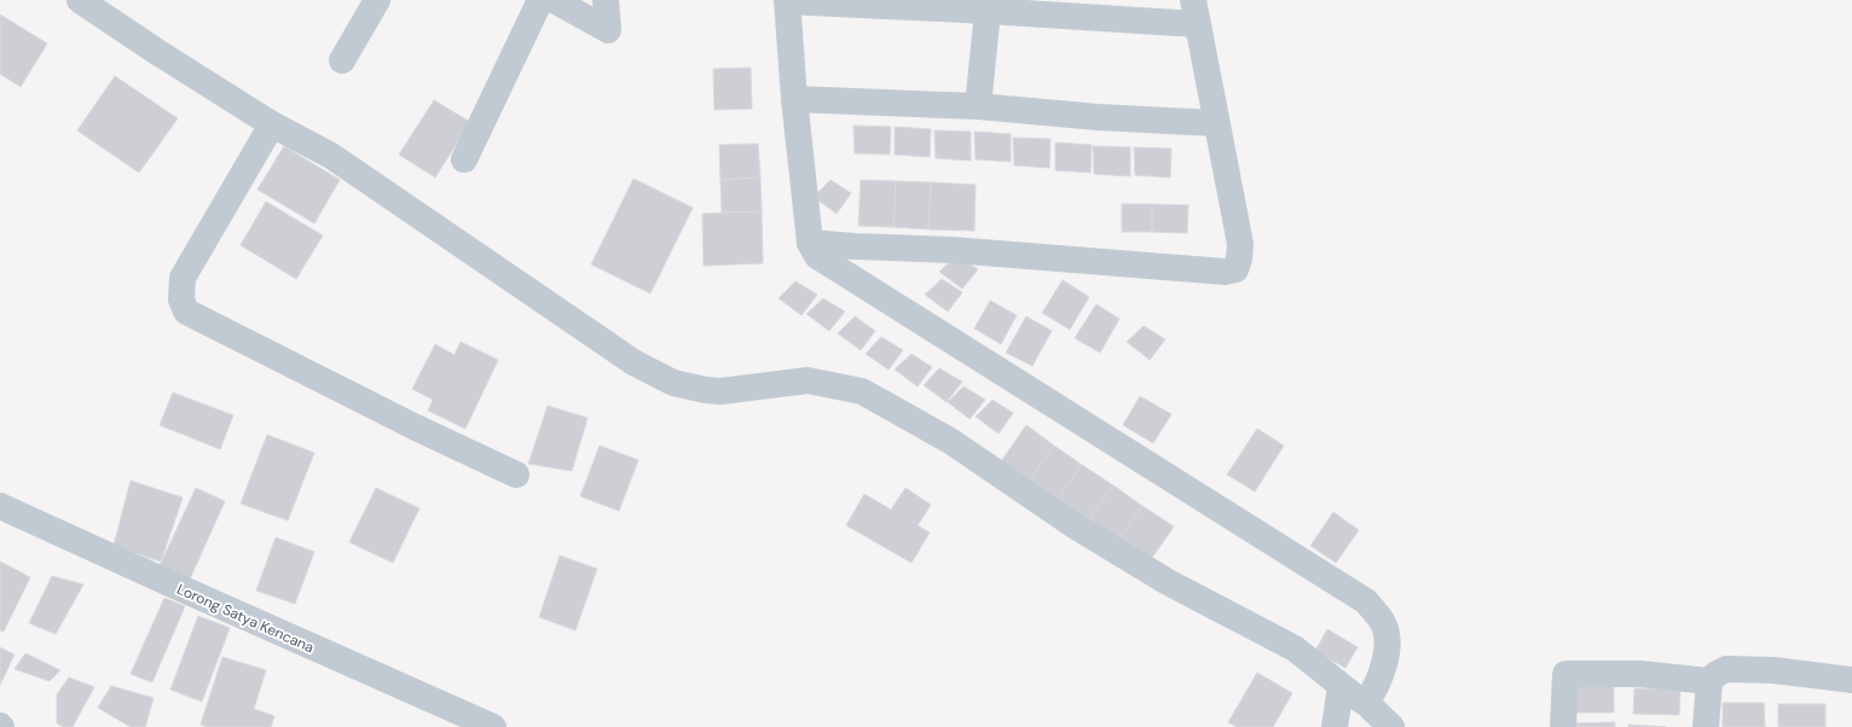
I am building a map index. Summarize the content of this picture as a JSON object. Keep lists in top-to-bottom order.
{
  "streets": {
    "street": ["Lorong Satya Kencana"]
  }
}
